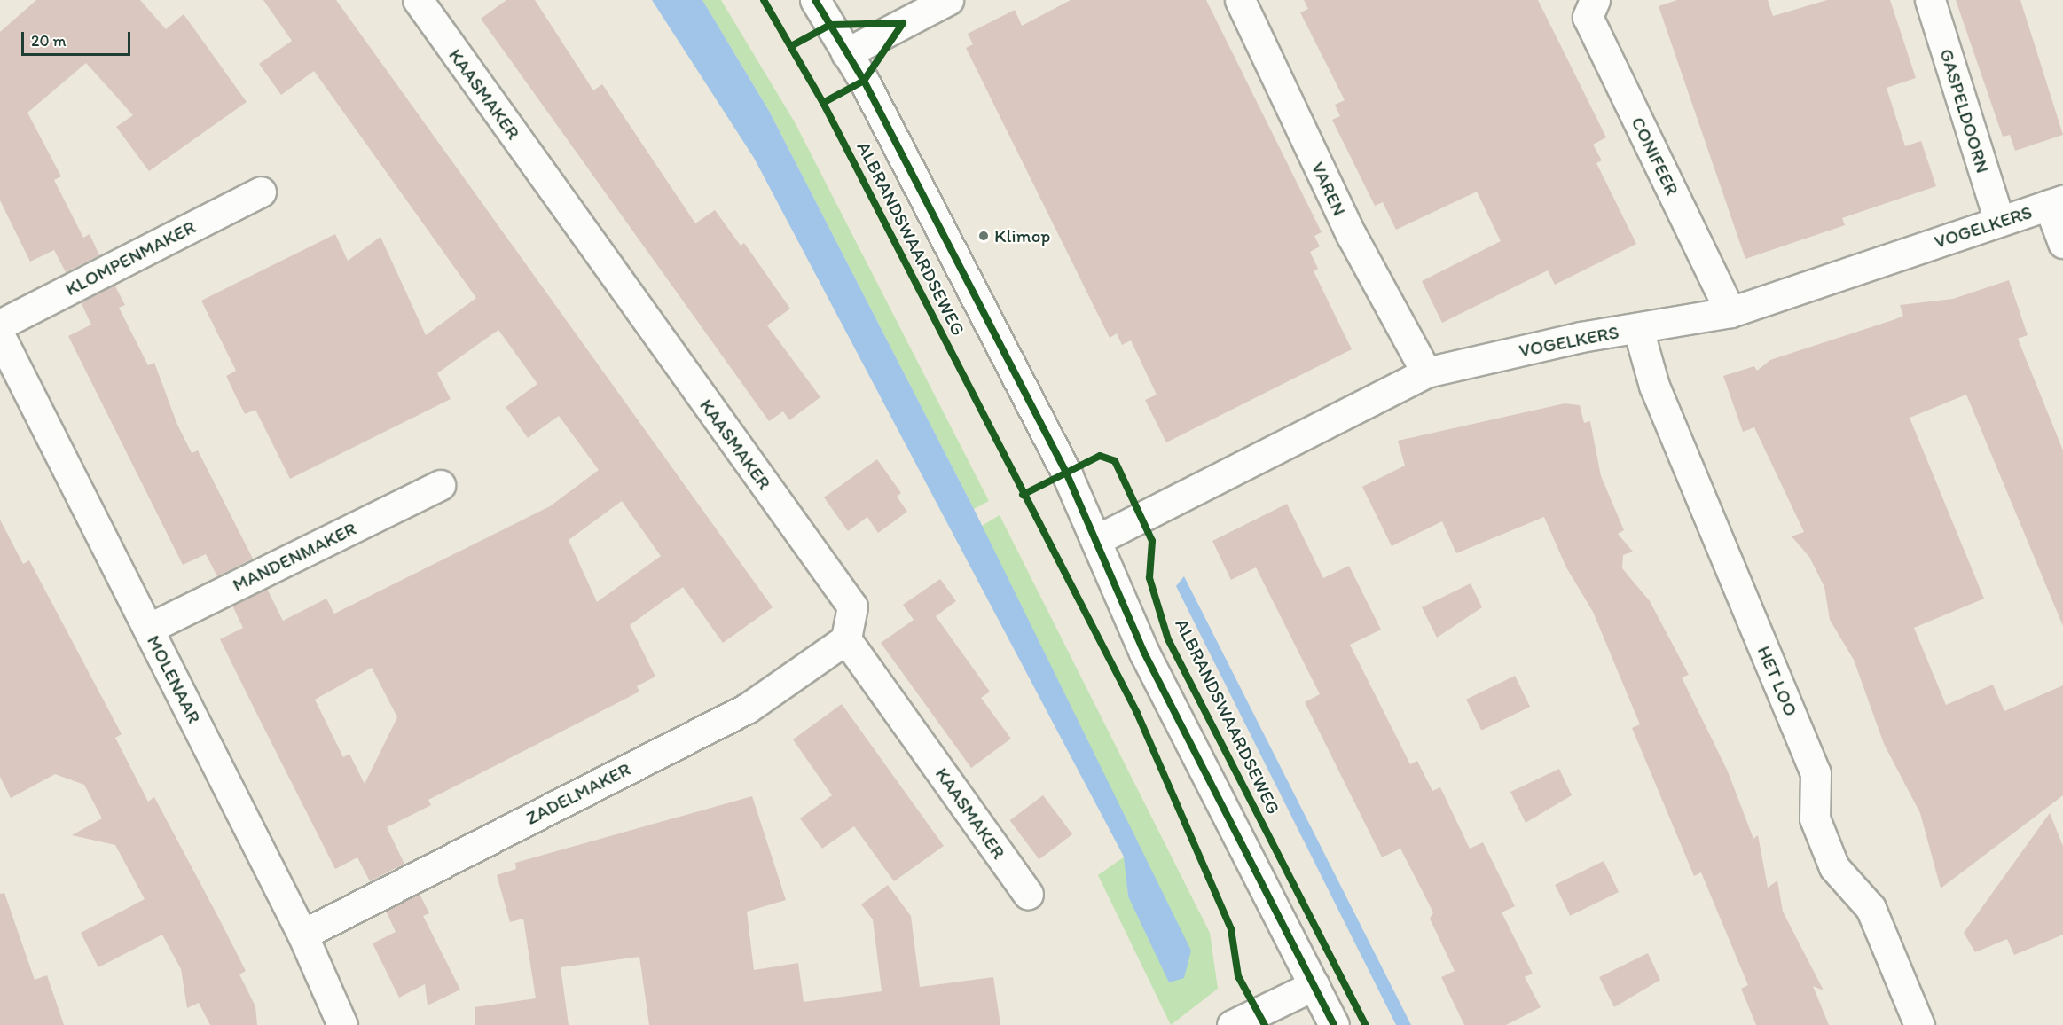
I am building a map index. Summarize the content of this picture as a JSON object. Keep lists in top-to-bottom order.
{
  "streets": {
    "street": [
      "KAASMAKER",
      "GASPELDOORN",
      "CONIFEER",
      "VAREN",
      "VOGELKERS",
      "ALBRANDSWAARDSEWEG",
      "KLOMPENMAKER",
      "MANDENMAKER",
      "MOLENAAR",
      "HET LOO",
      "ZADELMAKER"
    ]
  },
  "crossings": [
    ["KAASMAKER", "ZADELMAKER"],
    ["GASPELDOORN", "VOGELKERS"],
    ["CONIFEER", "VOGELKERS"],
    ["VAREN", "VOGELKERS"],
    ["VOGELKERS", "ALBRANDSWAARDSEWEG"],
    ["VOGELKERS", "HET LOO"],
    ["MANDENMAKER", "MOLENAAR"],
    ["MOLENAAR", "ZADELMAKER"]
  ],
  "places": ["Klimop"],
  "scale_bar": "20 m"
}
